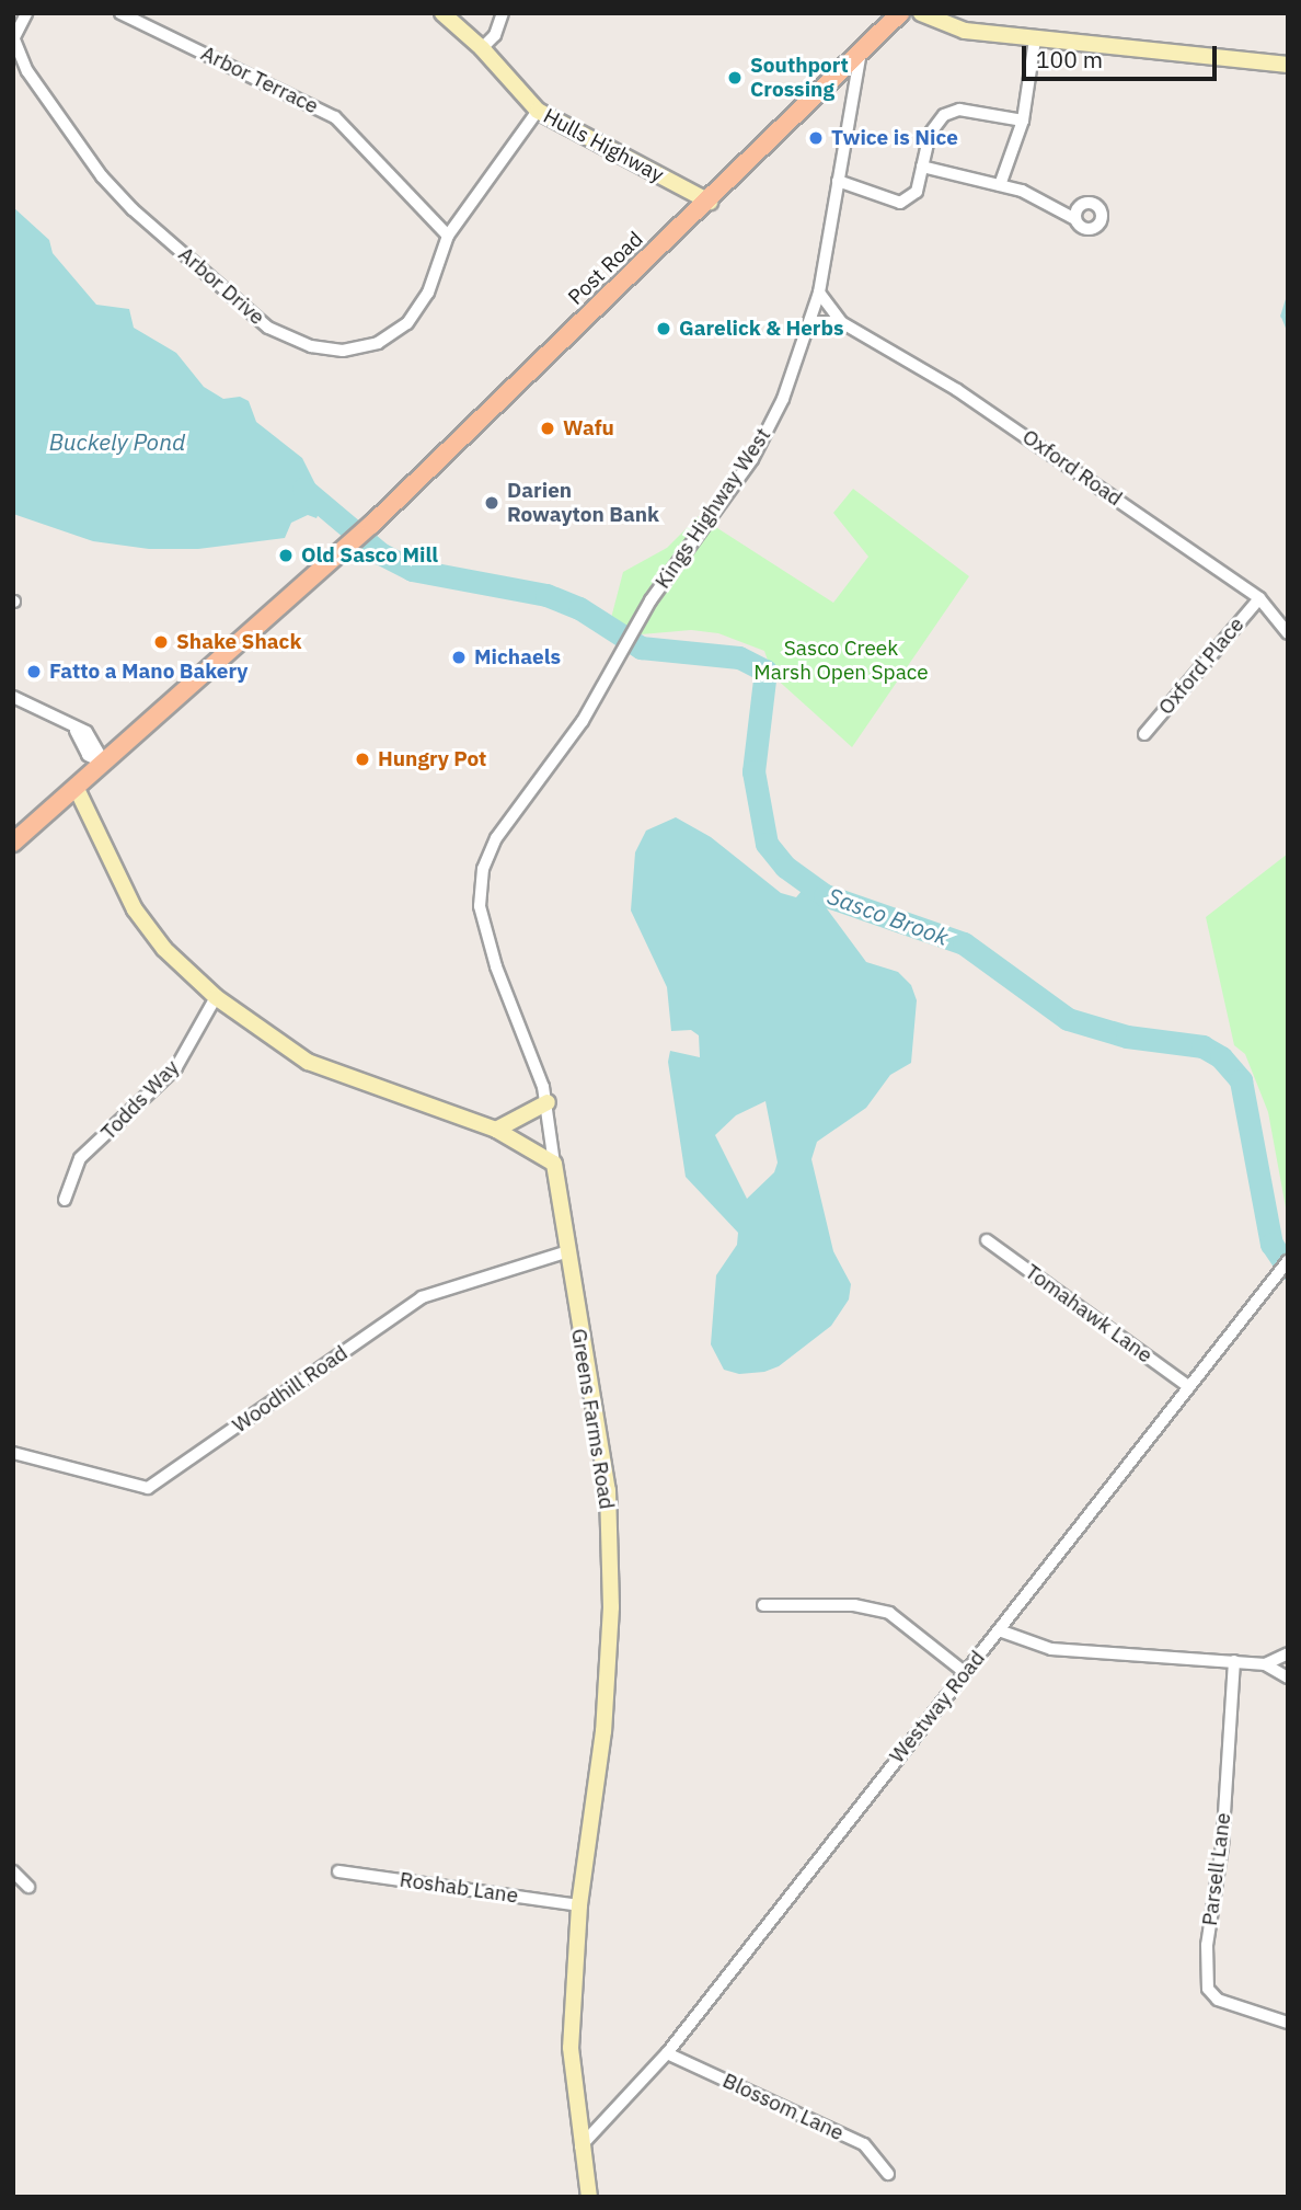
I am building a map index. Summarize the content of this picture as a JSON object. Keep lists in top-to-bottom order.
{
  "streets": {
    "main road": ["Post Road"],
    "street": [
      "Arbor Terrace",
      "Hulls Highway",
      "Arbor Drive",
      "Oxford Road",
      "Kings Highway West",
      "Oxford Place",
      "Todds Way",
      "Tomahawk Lane",
      "Woodhill Road",
      "Greens Farms Road",
      "Westway Road",
      "Parsell Lane",
      "Roshab Lane",
      "Blossom Lane"
    ]
  },
  "crossings": [
    ["Arbor Terrace", "Arbor Drive"],
    ["Hulls Highway", "Post Road"],
    ["Hulls Highway", "Arbor Drive"],
    ["Post Road", "Kings Highway West"],
    ["Oxford Road", "Kings Highway West"],
    ["Oxford Road", "Oxford Place"],
    ["Kings Highway West", "Greens Farms Road"],
    ["Tomahawk Lane", "Westway Road"],
    ["Woodhill Road", "Greens Farms Road"],
    ["Greens Farms Road", "Westway Road"],
    ["Greens Farms Road", "Roshab Lane"],
    ["Westway Road", "Blossom Lane"]
  ],
  "water": ["Buckely Pond", "Sasco Brook"],
  "parks": ["Sasco Creek Marsh Open Space"],
  "places": [
    "Southport Crossing",
    "Twice is Nice",
    "Garelick & Herbs",
    "Wafu",
    "Darien Rowayton Bank",
    "Old Sasco Mill",
    "Shake Shack",
    "Michaels",
    "Fatto a Mano Bakery",
    "Hungry Pot"
  ],
  "scale_bar": "100 m"
}
